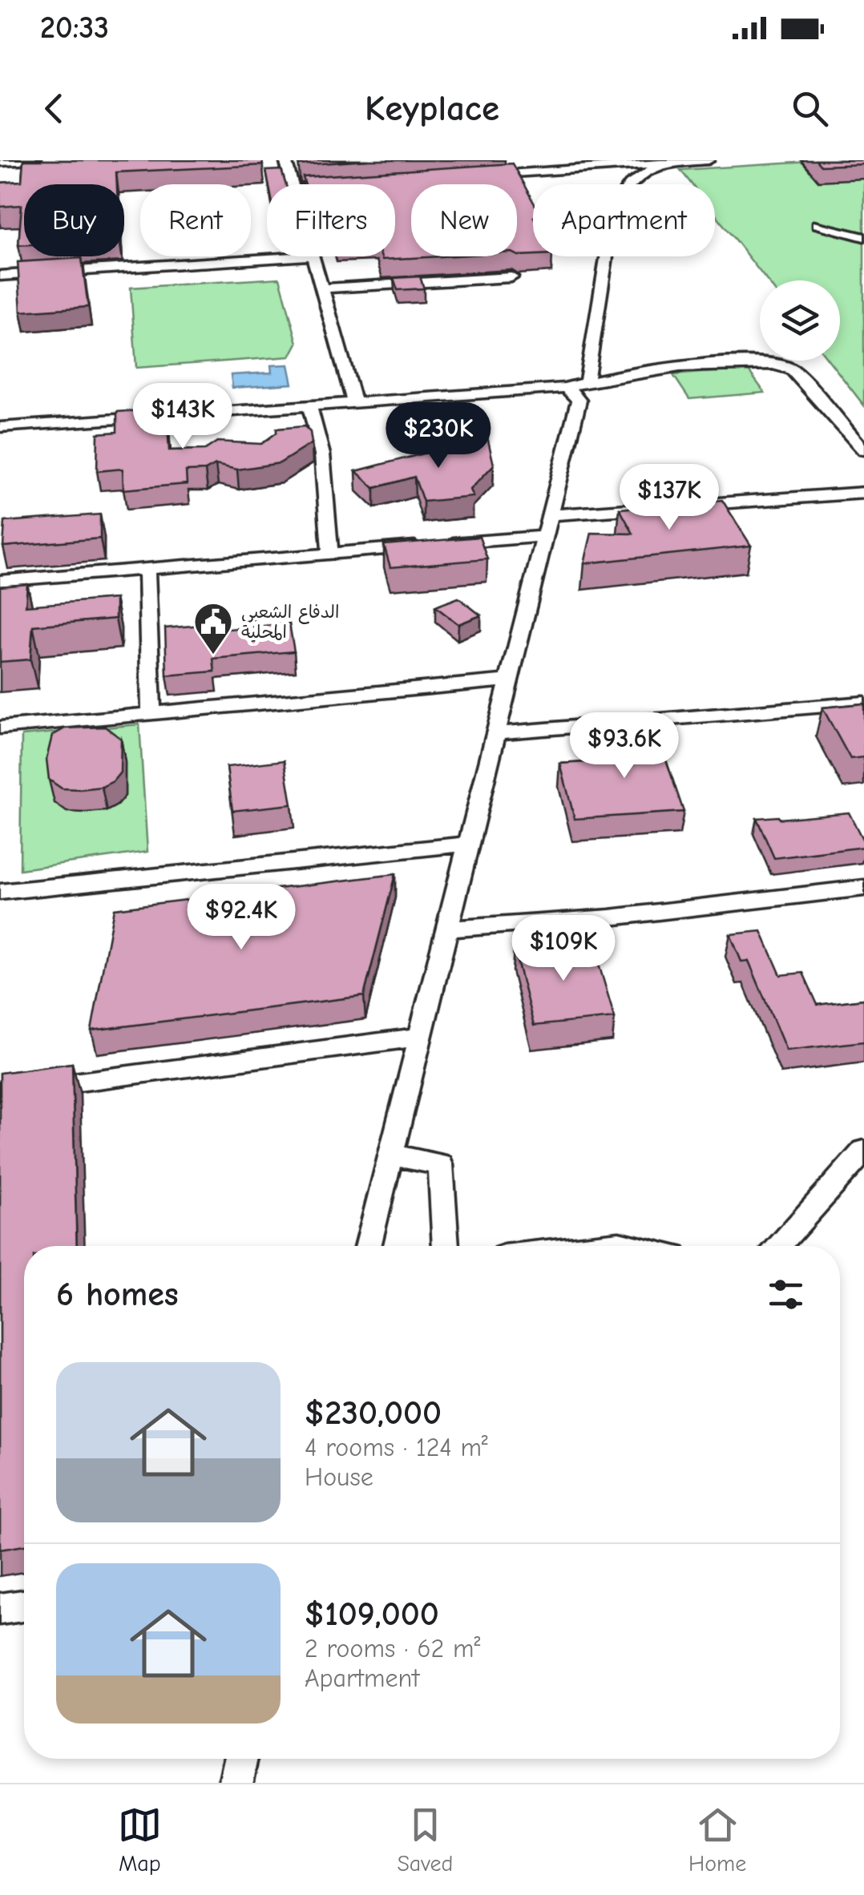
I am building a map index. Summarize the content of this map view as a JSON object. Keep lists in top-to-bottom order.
{
  "places": {
    "public building": ["الدفاع الشعبي المحلية"]
  },
  "page": {
    "status": "20:33",
    "header": "Keyplace",
    "chip": [
      "Buy",
      "Rent",
      "Filters",
      "New",
      "Apartment"
    ],
    "price": [
      "$143K",
      "$230K",
      "$137K",
      "$93.6K",
      "$92.4K",
      "$109K"
    ],
    "heading": "6 homes",
    "list": [
      {
        "name": "$230,000",
        "note": "4 rooms · 124 m² · House"
      },
      {
        "name": "$109,000",
        "note": "2 rooms · 62 m² · Apartment"
      }
    ],
    "tabs": ["Map", "Saved", "Home"]
  }
}
